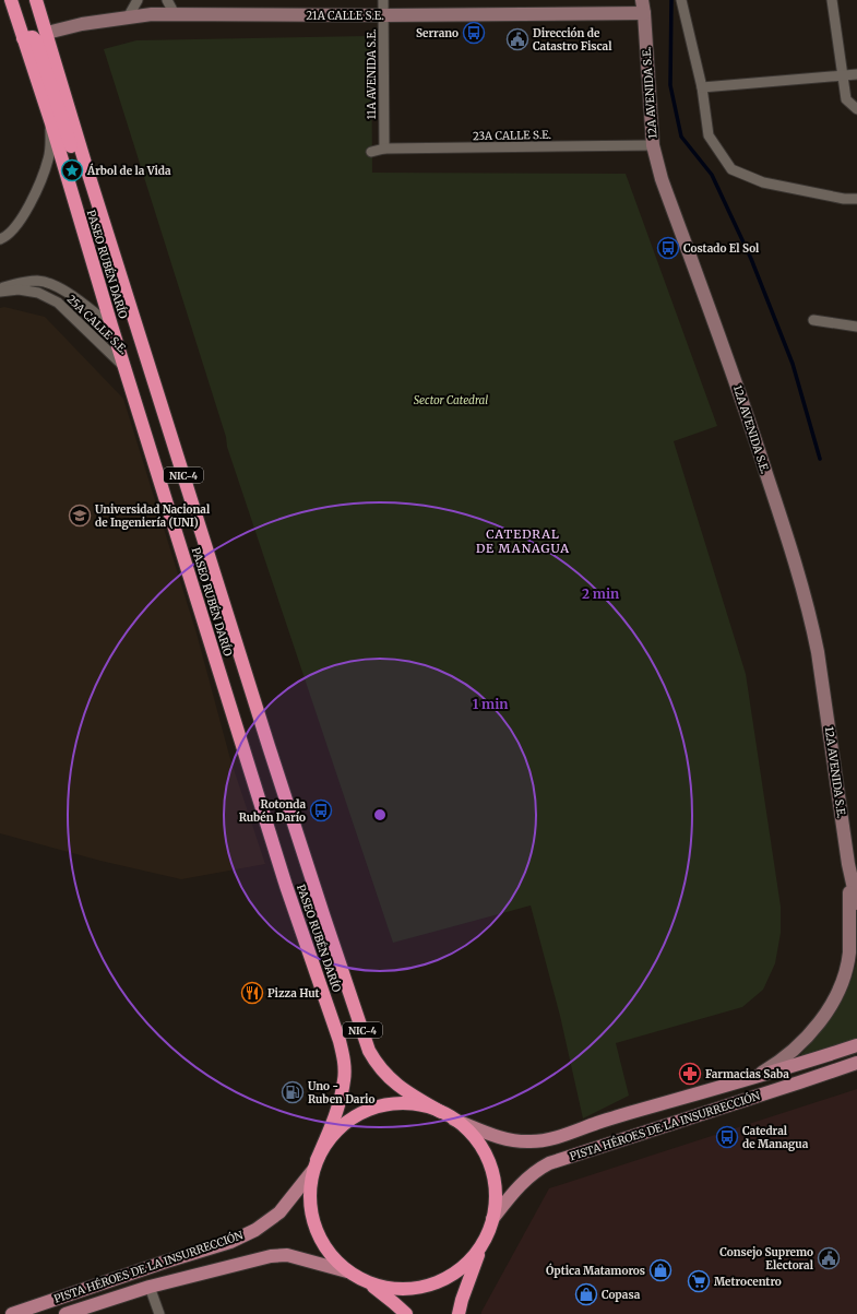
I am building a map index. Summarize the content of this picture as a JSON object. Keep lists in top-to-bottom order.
{
  "streets": {
    "highway": ["PASEO RUBÉN DARÍO", "NIC-4"],
    "main road": ["PISTA HÉROES DE LA INSURRECCIÓN"],
    "street": [
      "21A CALLE S.E.",
      "11A AVENIDA S.E.",
      "12A AVENIDA S.E.",
      "23A CALLE S.E.",
      "25A CALLE S.E."
    ]
  },
  "crossings": [
    ["21A CALLE S.E.", "11A AVENIDA S.E."],
    ["21A CALLE S.E.", "12A AVENIDA S.E."],
    ["21A CALLE S.E.", "PASEO RUBÉN DARÍO"],
    ["11A AVENIDA S.E.", "23A CALLE S.E."],
    ["12A AVENIDA S.E.", "23A CALLE S.E."],
    ["12A AVENIDA S.E.", "PISTA HÉROES DE LA INSURRECCIÓN"],
    ["PASEO RUBÉN DARÍO", "25A CALLE S.E."],
    ["PASEO RUBÉN DARÍO", "NIC-4"],
    ["PASEO RUBÉN DARÍO", "PISTA HÉROES DE LA INSURRECCIÓN"],
    ["NIC-4", "PISTA HÉROES DE LA INSURRECCIÓN"]
  ],
  "districts": ["CATEDRAL DE MANAGUA"],
  "parks": ["Sector Catedral"],
  "places": {
    "bus stop": [
      "Serrano",
      "Costado El Sol",
      "Rotonda Rubén Darío",
      "Catedral de Managua"
    ],
    "public building": ["Dirección de Catastro Fiscal", "Consejo Supremo Electoral"],
    "place": ["Árbol de la Vida"],
    "school or university": ["Universidad Nacional de Ingeniería (UNI)"],
    "restaurant": ["Pizza Hut"],
    "pharmacy": ["Farmacias Saba"],
    "fuel station": ["Uno - Ruben Dario"],
    "shop": ["Óptica Matamoros", "Copasa"],
    "supermarket": ["Metrocentro"]
  },
  "rings": ["2 min", "1 min"]
}
